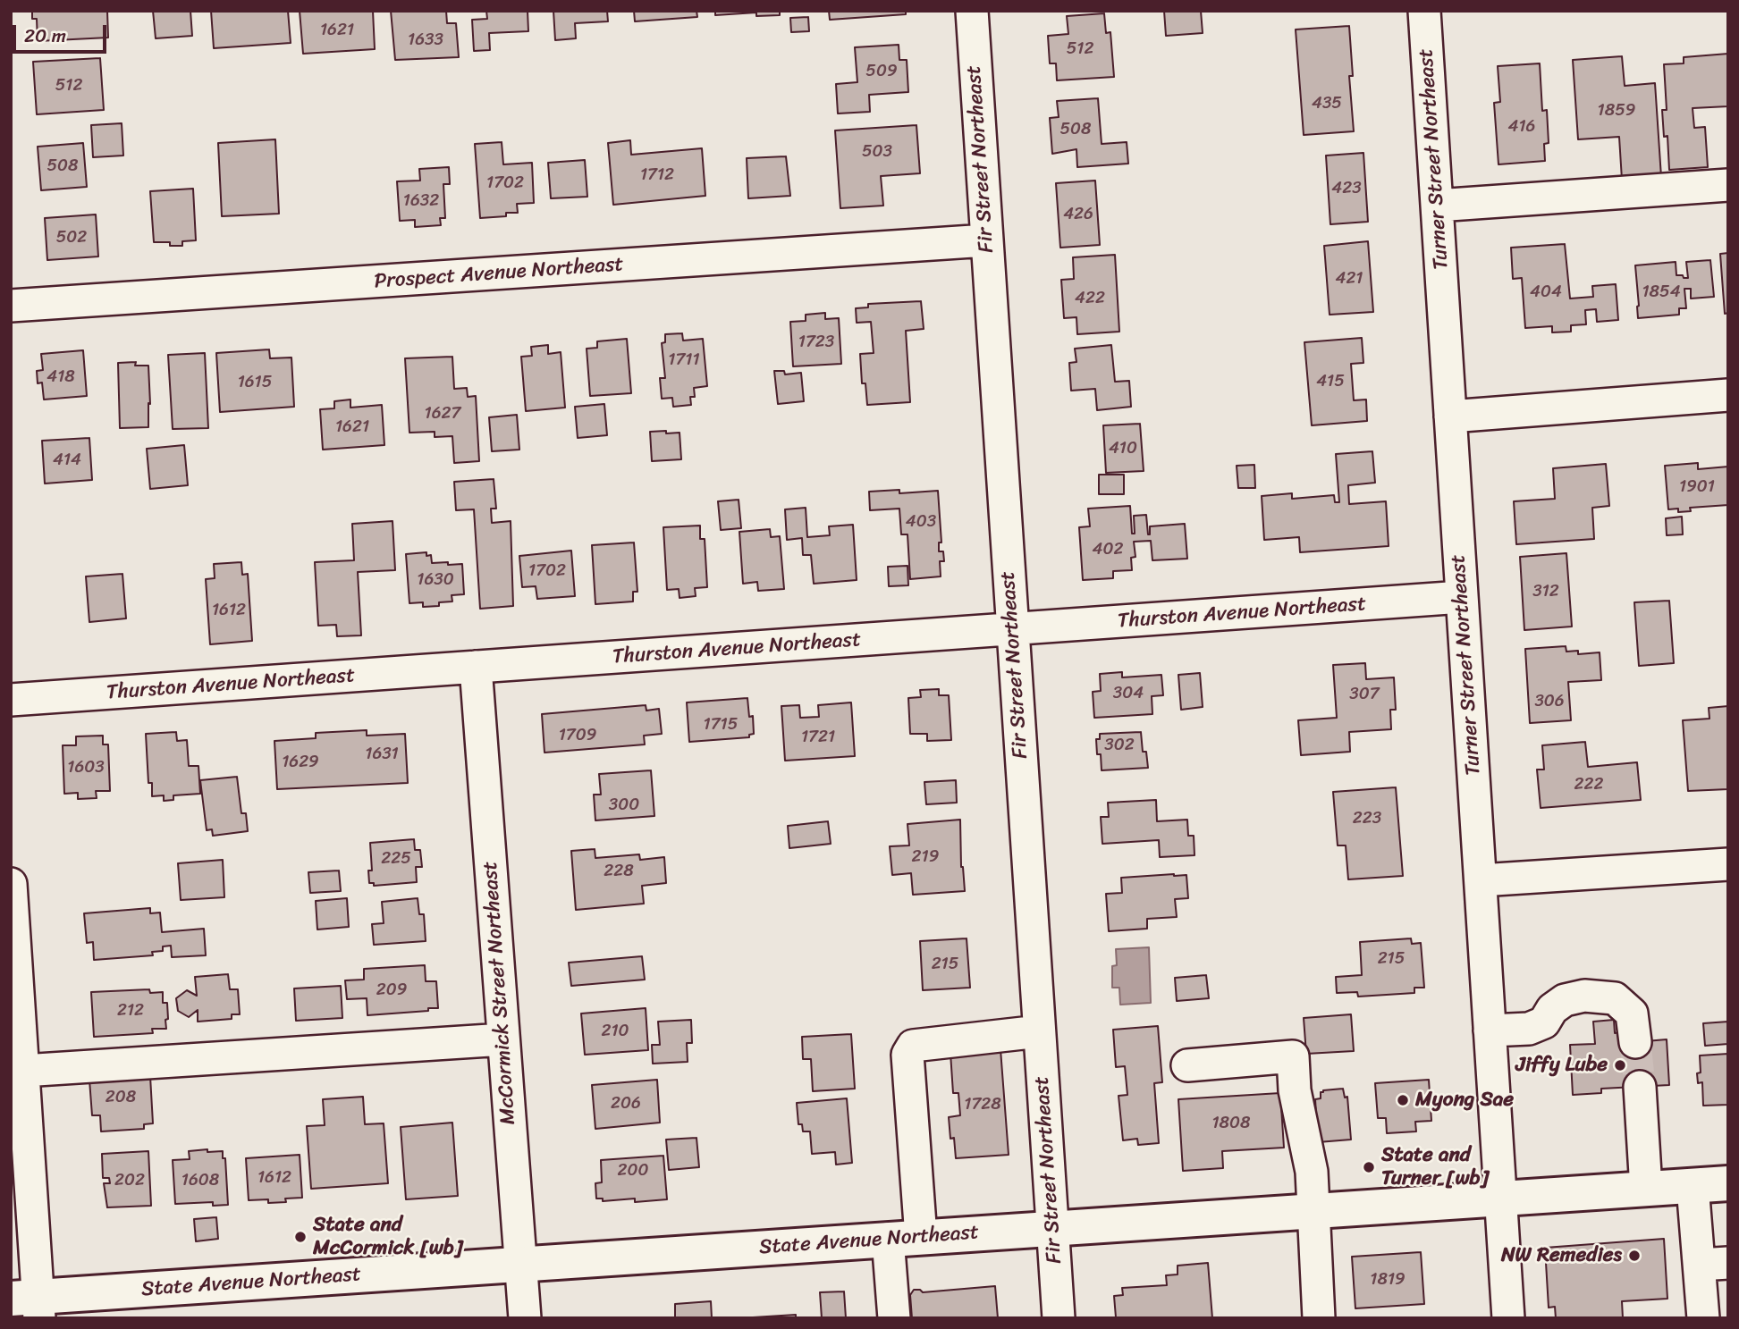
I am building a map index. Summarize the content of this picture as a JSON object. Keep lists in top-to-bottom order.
{
  "streets": {
    "main road": ["State Avenue Northeast"],
    "street": [
      "Fir Street Northeast",
      "Turner Street Northeast",
      "Prospect Avenue Northeast",
      "Thurston Avenue Northeast",
      "McCormick Street Northeast"
    ]
  },
  "crossings": [
    ["Fir Street Northeast", "Prospect Avenue Northeast"],
    ["Fir Street Northeast", "Thurston Avenue Northeast"],
    ["Fir Street Northeast", "State Avenue Northeast"],
    ["Turner Street Northeast", "Thurston Avenue Northeast"],
    ["Turner Street Northeast", "State Avenue Northeast"],
    ["Thurston Avenue Northeast", "McCormick Street Northeast"],
    ["McCormick Street Northeast", "State Avenue Northeast"]
  ],
  "places": [
    "Jiffy Lube",
    "Myong Sae",
    "State and Turner [wb]",
    "State and McCormick [wb]",
    "NW Remedies"
  ],
  "house_numbers": [
    "1621",
    "1633",
    "512",
    "509",
    "512",
    "435",
    "1859",
    "416",
    "508",
    "503",
    "508",
    "1712",
    "1702",
    "423",
    "1632",
    "426",
    "502",
    "421",
    "404",
    "1854",
    "422",
    "1723",
    "1711",
    "418",
    "415",
    "1615",
    "1627",
    "1621",
    "410",
    "414",
    "1901",
    "403",
    "402",
    "1702",
    "1630",
    "312",
    "1612",
    "304",
    "307",
    "306",
    "1715",
    "1709",
    "1721",
    "302",
    "1631",
    "1629",
    "1603",
    "222",
    "300",
    "223",
    "219",
    "225",
    "228",
    "215",
    "215",
    "209",
    "212",
    "210",
    "208",
    "206",
    "1728",
    "1808",
    "200",
    "1612",
    "202",
    "1608",
    "1819"
  ],
  "scale_bar": "20 m"
}
